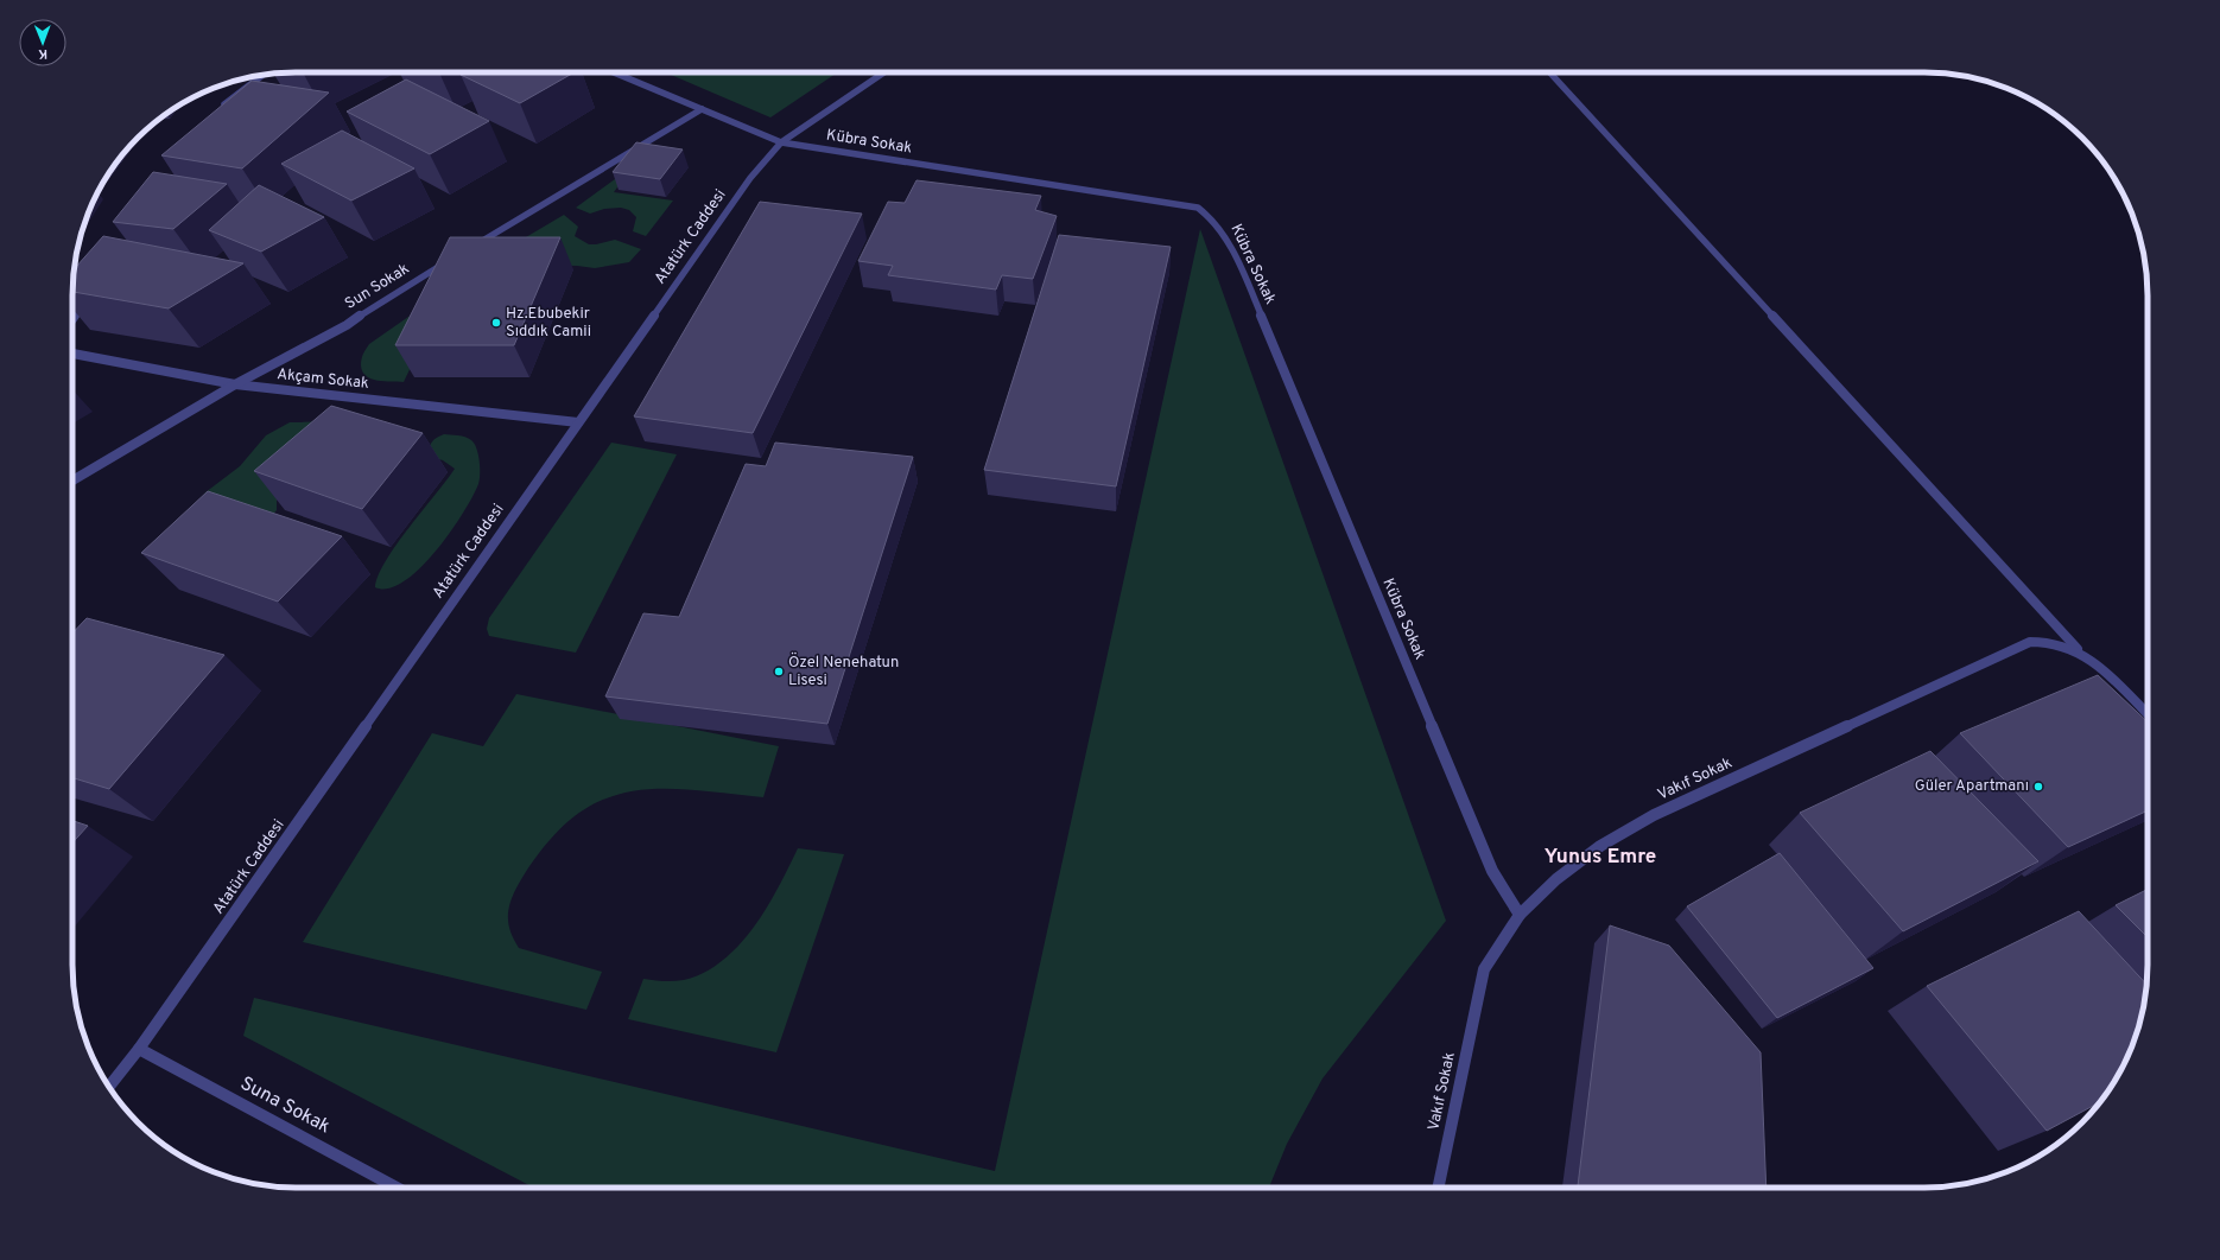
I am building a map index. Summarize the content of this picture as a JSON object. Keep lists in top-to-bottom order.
{
  "streets": {
    "street": [
      "Kübra Sokak",
      "Atatürk Caddesi",
      "Sun Sokak",
      "Akçam Sokak",
      "Vakıf Sokak",
      "Suna Sokak"
    ]
  },
  "crossings": [
    ["Kübra Sokak", "Atatürk Caddesi"],
    ["Kübra Sokak", "Vakıf Sokak"],
    ["Atatürk Caddesi", "Akçam Sokak"],
    ["Atatürk Caddesi", "Suna Sokak"],
    ["Sun Sokak", "Akçam Sokak"]
  ],
  "districts": ["Yunus Emre"],
  "places": ["Hz.Ebubekir Sıddık Camii", "Özel Nenehatun Lisesi", "Güler Apartmanı"],
  "north": "bottom"
}
